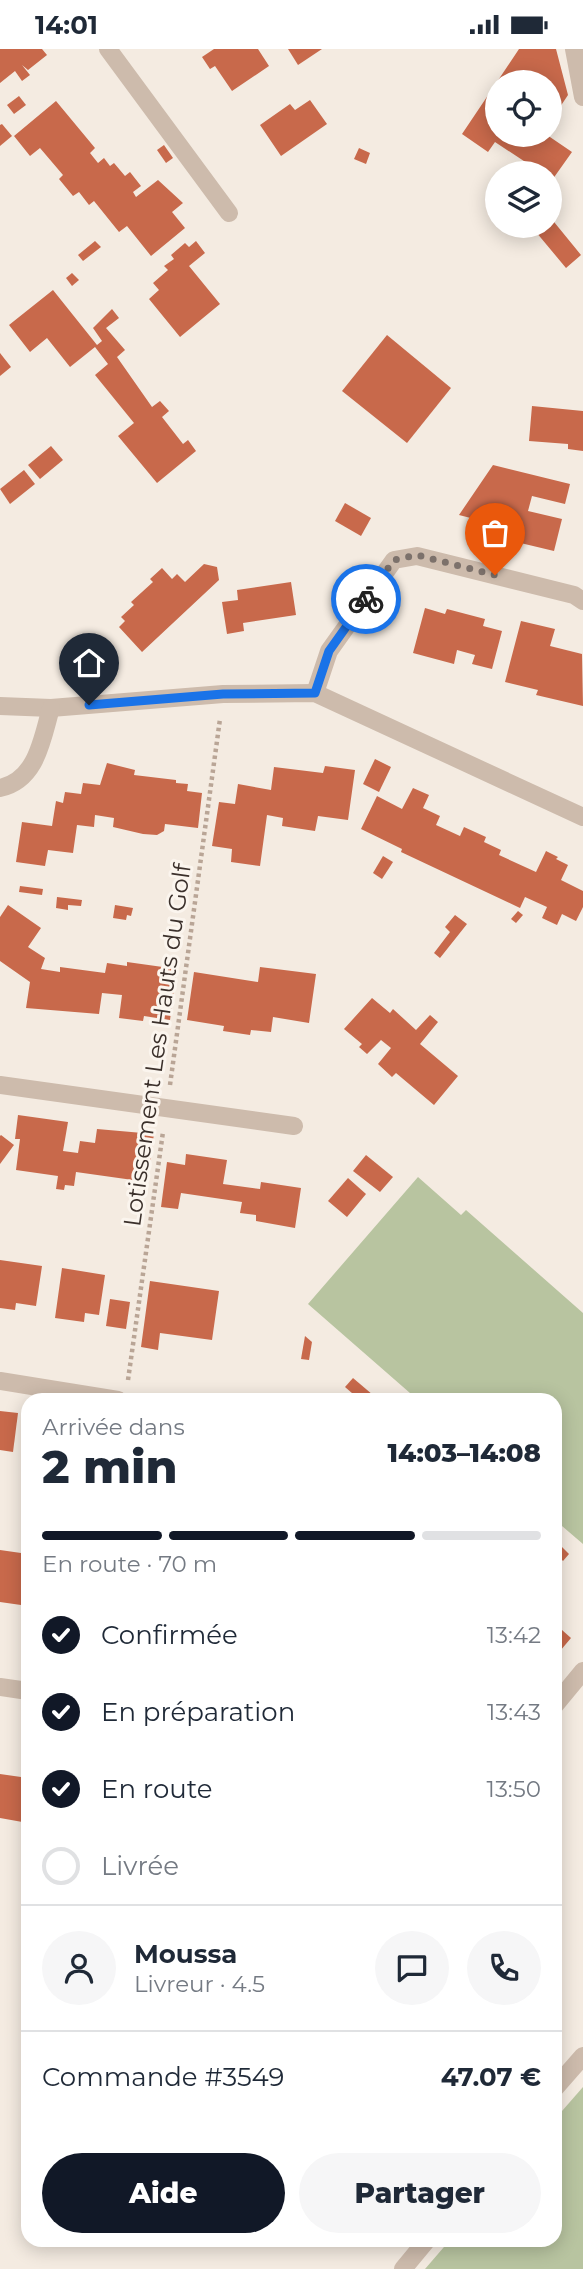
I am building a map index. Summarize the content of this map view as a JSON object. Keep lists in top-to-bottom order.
{
  "streets": {
    "path": ["Lotissement Les Hauts du Golf"]
  },
  "page": {
    "status": "14:01",
    "heading": ["2 min", "Arrivée dans", "14:03–14:08"],
    "panel": [
      "Moussa",
      "Livreur · 4.5",
      "Commande #3549",
      "47.07 €"
    ],
    "bar": "En route · 70 m",
    "list": [
      ["Confirmée", "13:42"],
      ["En préparation", "13:43"],
      ["En route", "13:50"],
      "Livrée"
    ],
    "buttons": ["Aide", "Partager"]
  }
}
